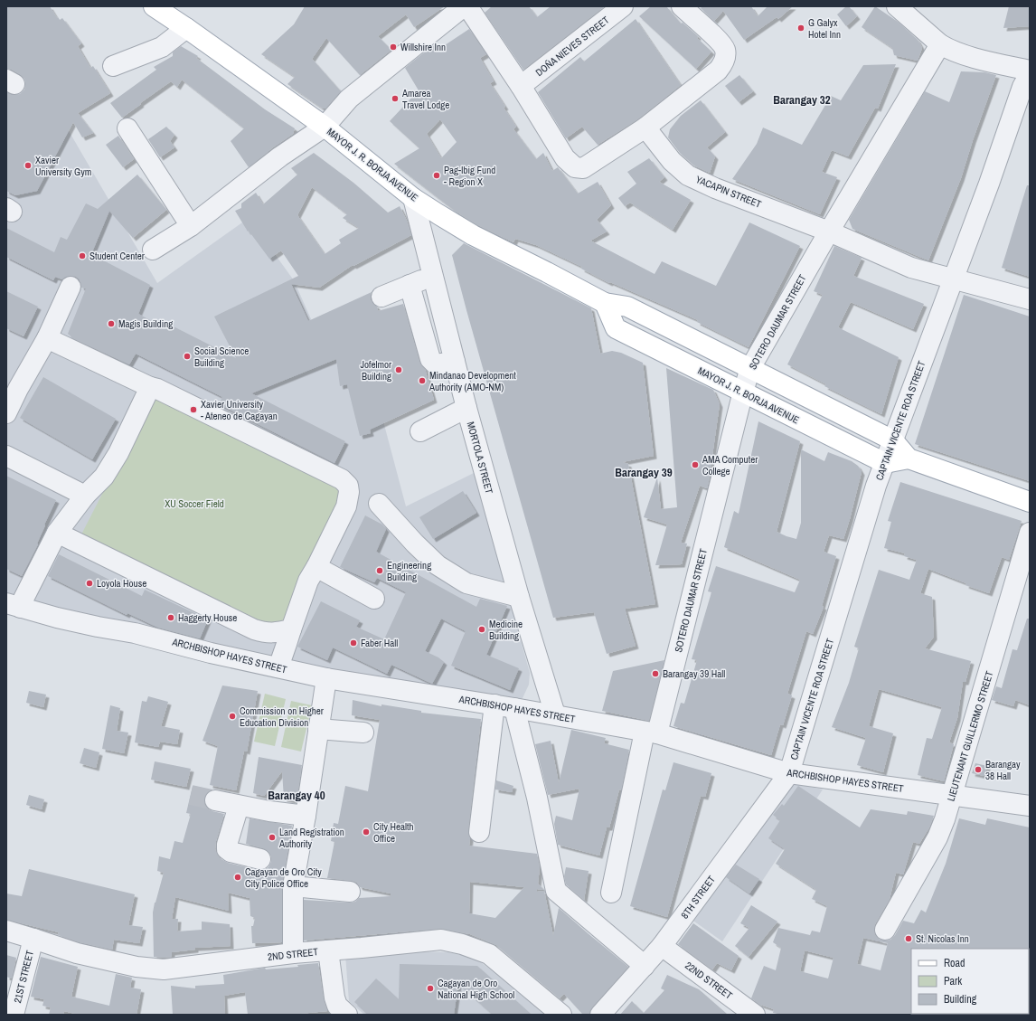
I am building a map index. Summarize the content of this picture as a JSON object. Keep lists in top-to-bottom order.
{
  "streets": {
    "main road": ["MAYOR J. R. BORJA AVENUE"],
    "street": [
      "DOÑA NIEVES STREET",
      "YACAPIN STREET",
      "SOTERO DAUMAR STREET",
      "CAPTAIN VICENTE ROA STREET",
      "MORTOLA STREET",
      "ARCHBISHOP HAYES STREET",
      "LIEUTENANT GUILLERMO STREET",
      "8TH STREET",
      "2ND STREET",
      "21ST STREET",
      "22ND STREET"
    ]
  },
  "crossings": [
    ["MAYOR J. R. BORJA AVENUE", "SOTERO DAUMAR STREET"],
    ["MAYOR J. R. BORJA AVENUE", "CAPTAIN VICENTE ROA STREET"],
    ["MAYOR J. R. BORJA AVENUE", "MORTOLA STREET"],
    ["YACAPIN STREET", "SOTERO DAUMAR STREET"],
    ["YACAPIN STREET", "CAPTAIN VICENTE ROA STREET"],
    ["SOTERO DAUMAR STREET", "ARCHBISHOP HAYES STREET"],
    ["CAPTAIN VICENTE ROA STREET", "ARCHBISHOP HAYES STREET"],
    ["CAPTAIN VICENTE ROA STREET", "8TH STREET"],
    ["MORTOLA STREET", "ARCHBISHOP HAYES STREET"],
    ["ARCHBISHOP HAYES STREET", "LIEUTENANT GUILLERMO STREET"],
    ["ARCHBISHOP HAYES STREET", "8TH STREET"],
    ["8TH STREET", "22ND STREET"],
    ["2ND STREET", "21ST STREET"]
  ],
  "districts": ["Barangay 32", "Barangay 39", "Barangay 40"],
  "parks": ["XU Soccer Field"],
  "places": [
    "G Galyx Hotel Inn",
    "Willshire Inn",
    "Amarea Travel Lodge",
    "Xavier University Gym",
    "Pag-Ibig Fund - Region X",
    "Student Center",
    "Magis Building",
    "Social Science Building",
    "Jofelmor Building",
    "Mindanao Development Authority (AMO-NM)",
    "Xavier University - Ateneo de Cagayan",
    "AMA Computer College",
    "Engineering Building",
    "Loyola House",
    "Haggerty House",
    "Medicine Building",
    "Faber Hall",
    "Barangay 39 Hall",
    "Commission on Higher Education Division",
    "Barangay 38 Hall",
    "City Health Office",
    "Land Registration Authority",
    "Cagayan de Oro City City Police Office",
    "St. Nicolas Inn",
    "Cagayan de Oro National High School"
  ],
  "legend": ["Road", "Park", "Building"]
}
